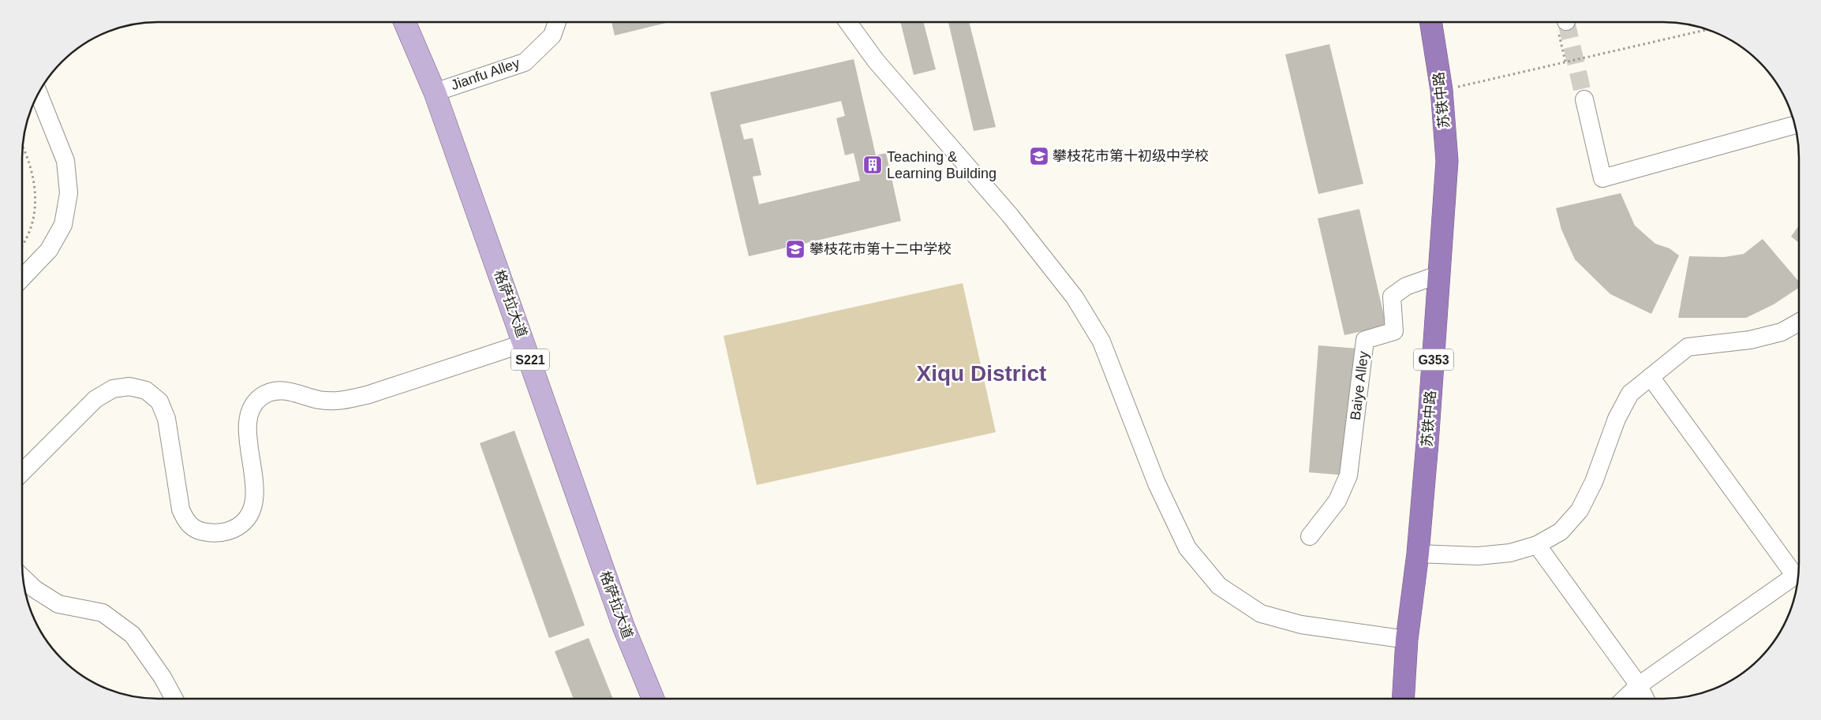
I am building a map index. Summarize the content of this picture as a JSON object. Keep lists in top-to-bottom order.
{
  "streets": {
    "highway": ["苏铁中路", "G353"],
    "main road": ["格萨拉大道", "S221"],
    "street": ["Jianfu Alley", "Baiye Alley"]
  },
  "crossings": [
    ["Jianfu Alley", "格萨拉大道"],
    ["苏铁中路", "Baiye Alley"]
  ],
  "districts": ["Xiqu District"],
  "places": {
    "school or university": ["攀枝花市第十初级中学校", "攀枝花市第十二中学校"],
    "building": ["Teaching & Learning Building"]
  }
}
